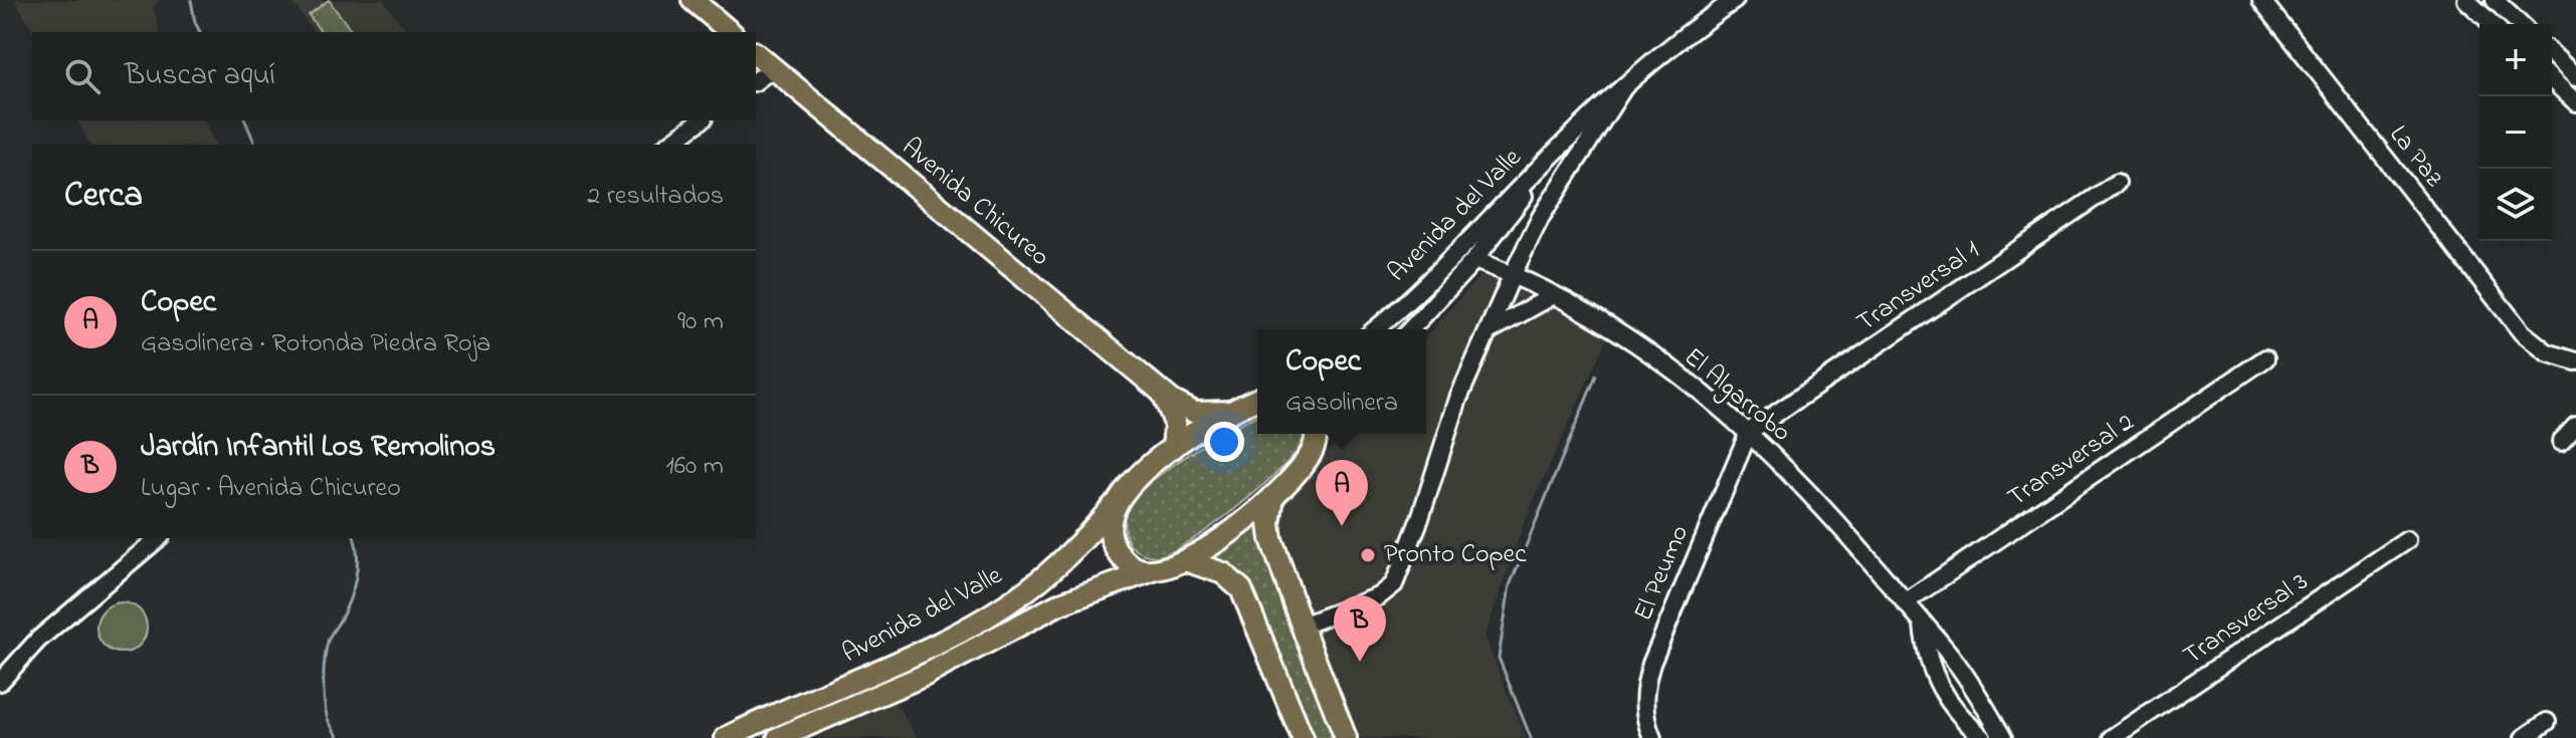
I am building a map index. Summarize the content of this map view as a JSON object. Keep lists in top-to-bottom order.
{
  "streets": {
    "main road": ["Avenida Chicureo", "Avenida del Valle"],
    "street": [
      "La Paz",
      "Transversal 1",
      "El Algarrobo",
      "Transversal 2",
      "El Peumo",
      "Transversal 3"
    ]
  },
  "crossings": [
    ["Avenida Chicureo", "Avenida del Valle"],
    ["Avenida del Valle", "El Algarrobo"],
    ["Transversal 1", "El Algarrobo"],
    ["Transversal 1", "El Peumo"],
    ["El Algarrobo", "Transversal 2"],
    ["El Algarrobo", "El Peumo"]
  ],
  "places": ["Pronto Copec"],
  "page": {
    "map_buttons": ["+", "−"],
    "search": "Buscar aquí",
    "heading": ["Cerca", "2 resultados"],
    "list": [
      {
        "mark": "A",
        "name": "Copec",
        "note": "Gasolinera · Rotonda Piedra Roja",
        "value": "90 m"
      },
      {
        "mark": "B",
        "name": "Jardín Infantil Los Remolinos",
        "note": "Lugar · Avenida Chicureo",
        "value": "160 m"
      }
    ],
    "popup": ["Copec", "Gasolinera"],
    "pins": ["A", "B"]
  }
}
